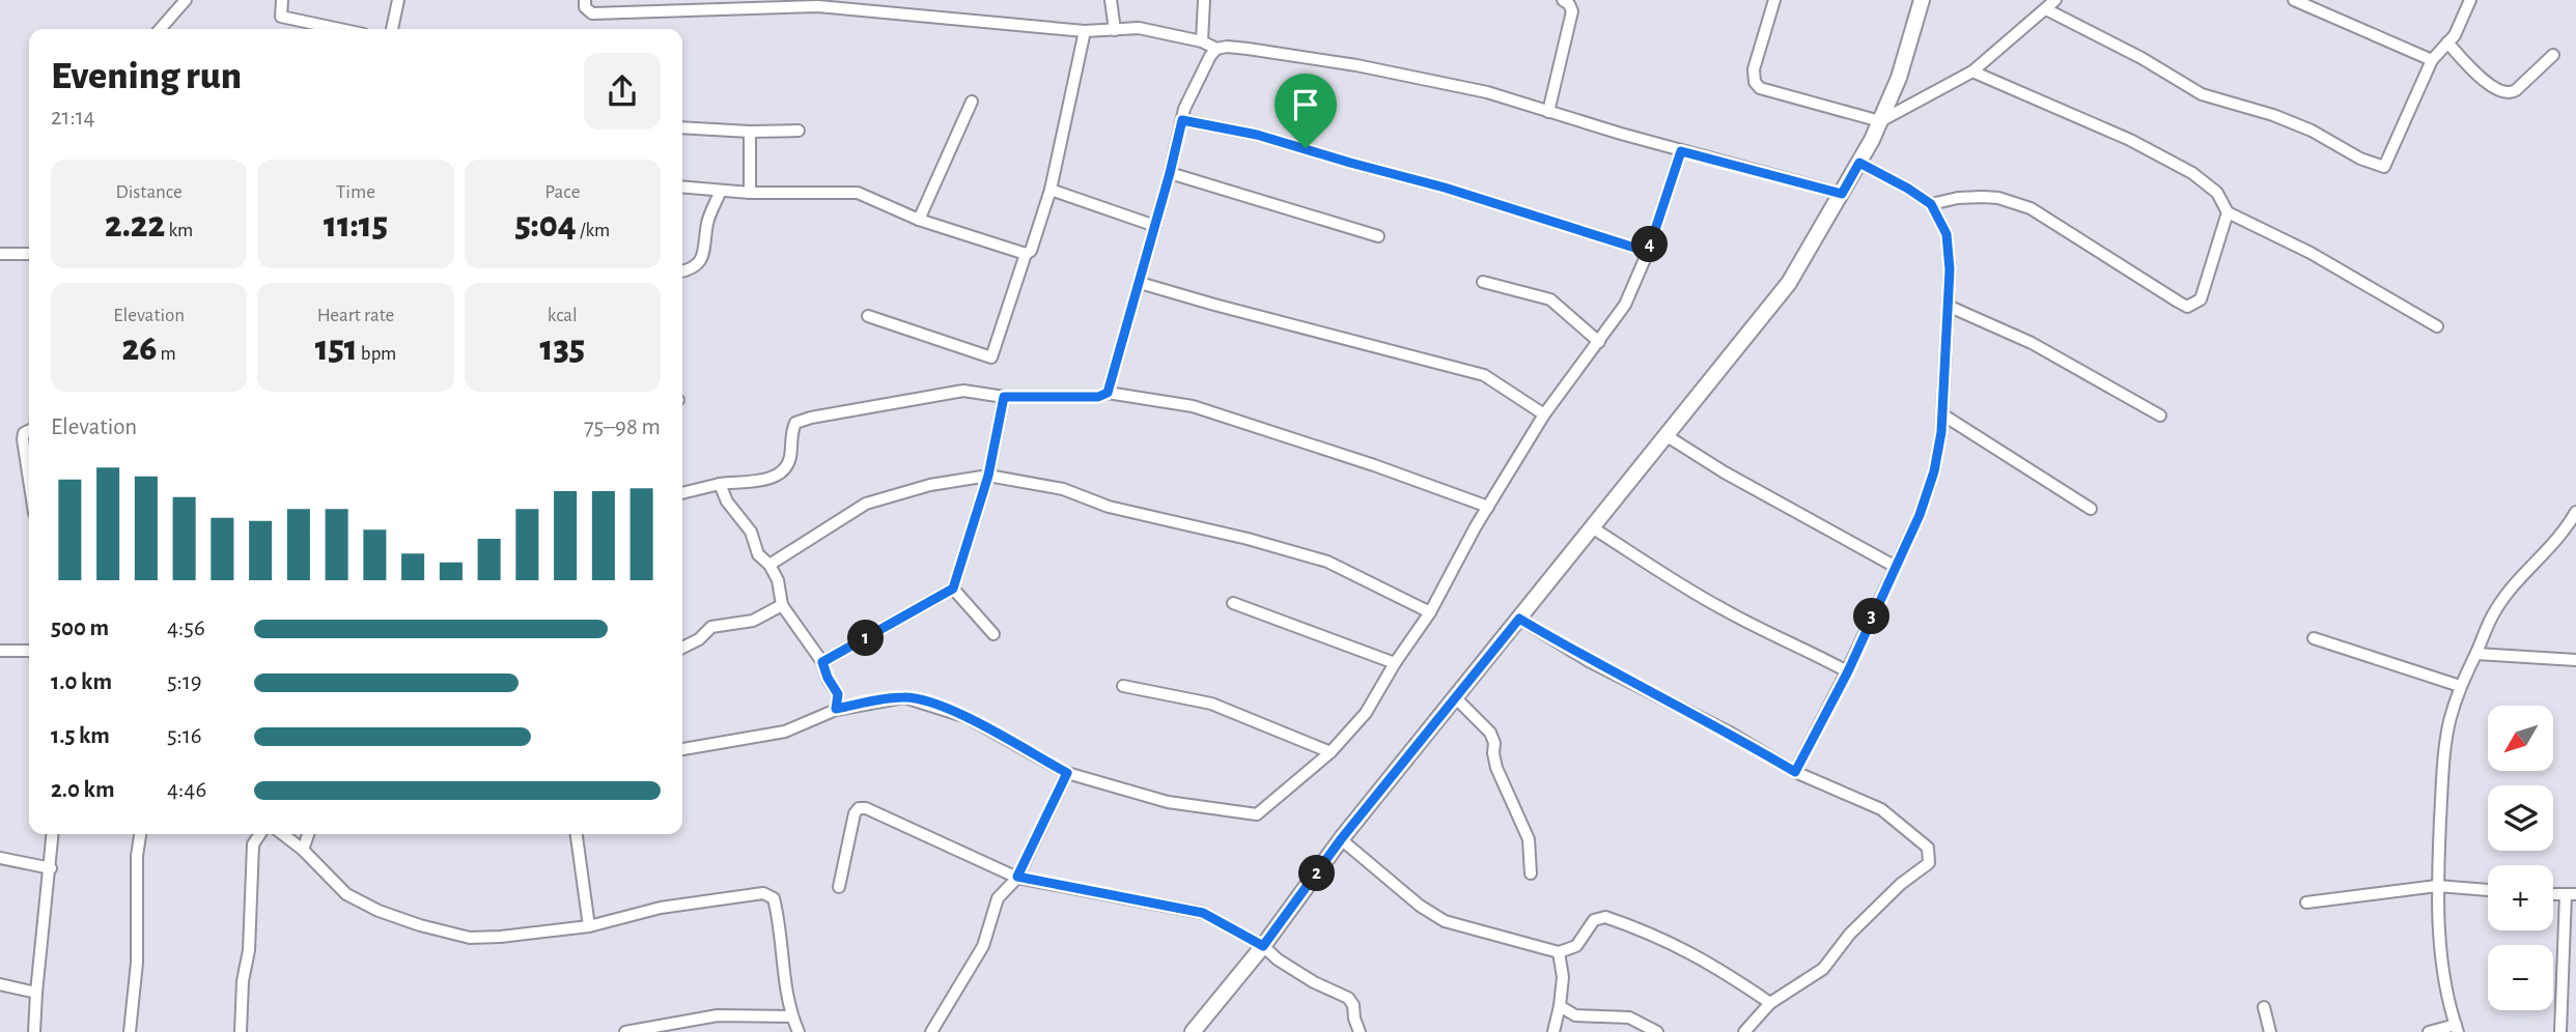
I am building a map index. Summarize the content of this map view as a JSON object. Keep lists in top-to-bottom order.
{
  "north": "bottom left",
  "page": {
    "heading": ["Evening run", "21:14"],
    "stats": [
      ["Distance", "2.22 km"],
      ["Time", "11:15"],
      ["Pace", "5:04 /km"],
      ["Elevation", "26 m"],
      ["Heart rate", "151 bpm"],
      ["kcal", "135"]
    ],
    "pins": [
      "4",
      "3",
      "1",
      "2"
    ],
    "chart": ["Elevation", "75–98 m"],
    "list": [
      {
        "name": "500 m",
        "note": "4:56"
      },
      {
        "name": "1.0 km",
        "note": "5:19"
      },
      {
        "name": "1.5 km",
        "note": "5:16"
      },
      {
        "name": "2.0 km",
        "note": "4:46"
      }
    ],
    "map_buttons": ["+", "−"]
  }
}
